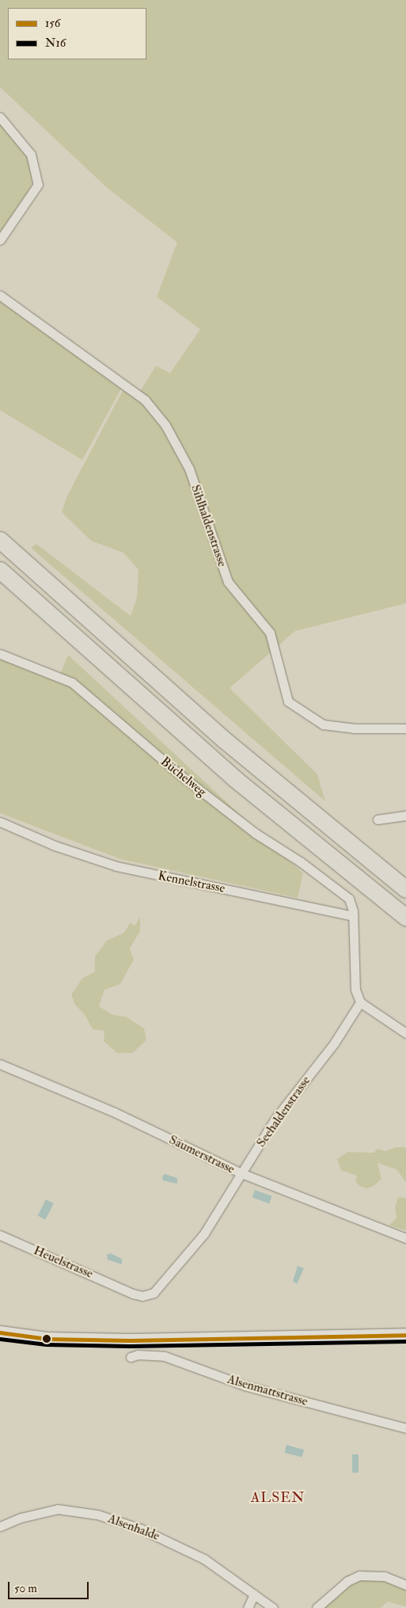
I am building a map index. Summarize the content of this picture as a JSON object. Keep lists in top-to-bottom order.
{
  "streets": {
    "street": [
      "Sihlhaldenstrasse",
      "Büchelweg",
      "Kennelstrasse",
      "Seehaldenstrasse",
      "Säumerstrasse",
      "Heuelstrasse",
      "Alsenmattstrasse",
      "Alsenhalde"
    ]
  },
  "crossings": [
    ["Büchelweg", "Kennelstrasse"],
    ["Seehaldenstrasse", "Säumerstrasse"],
    ["Seehaldenstrasse", "Heuelstrasse"]
  ],
  "districts": ["ALSEN"],
  "lines": ["transit line 156", "transit line N16"],
  "legend": ["156", "N16"],
  "scale_bar": "50 m"
}
